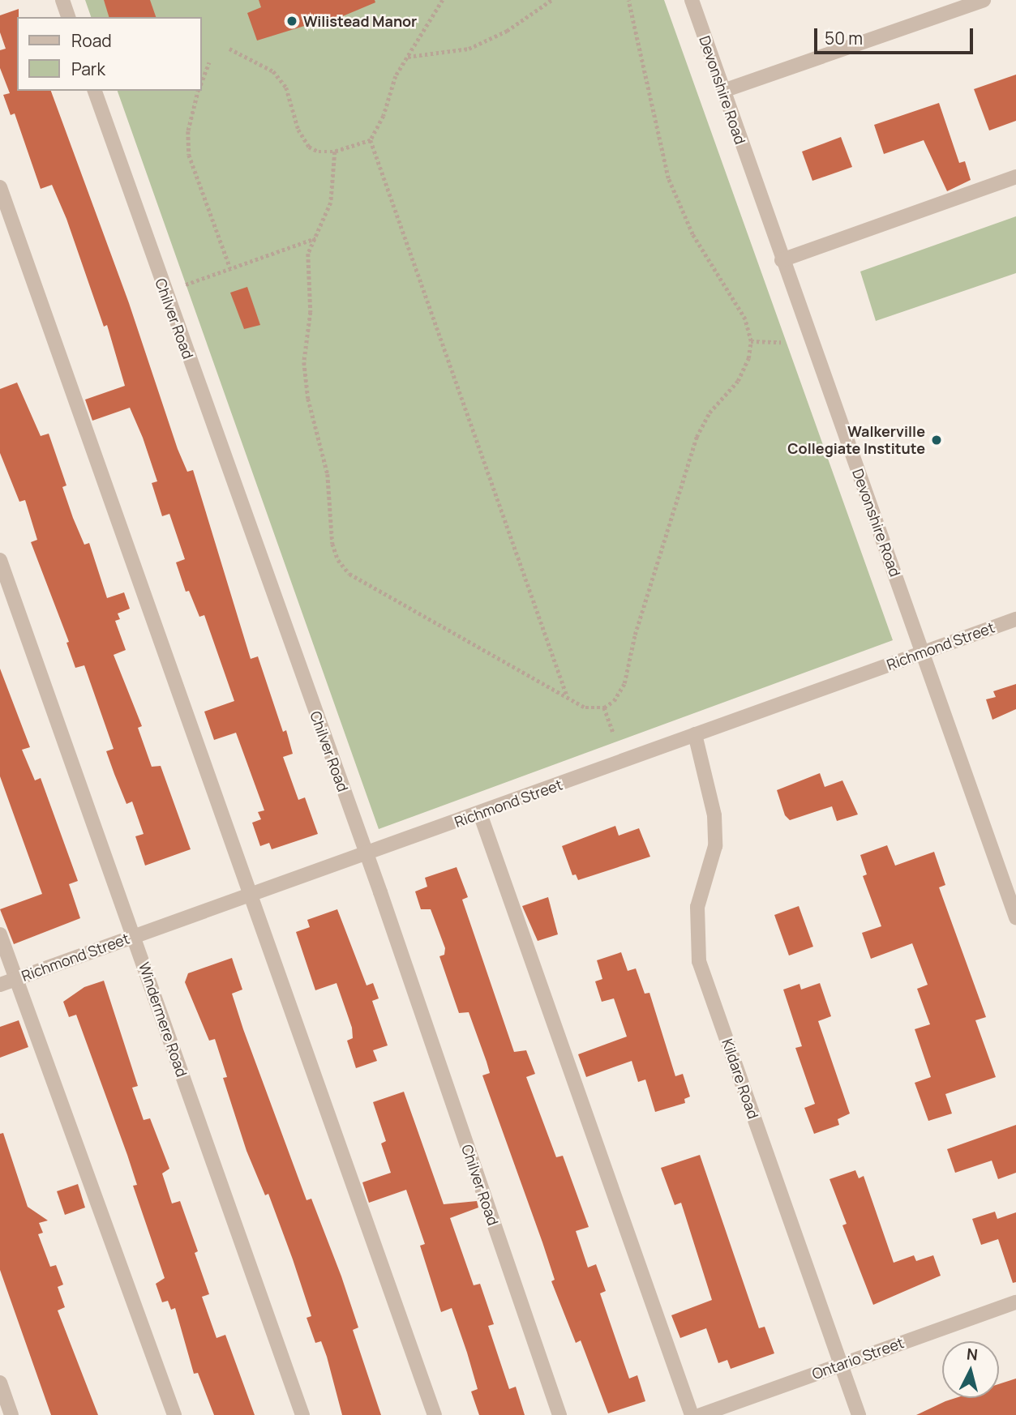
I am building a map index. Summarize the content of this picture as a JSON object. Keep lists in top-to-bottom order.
{
  "streets": {
    "street": [
      "Devonshire Road",
      "Chilver Road",
      "Richmond Street",
      "Windermere Road",
      "Kildare Road",
      "Ontario Street"
    ]
  },
  "crossings": [
    ["Devonshire Road", "Richmond Street"],
    ["Chilver Road", "Richmond Street"],
    ["Richmond Street", "Windermere Road"],
    ["Richmond Street", "Kildare Road"],
    ["Kildare Road", "Ontario Street"]
  ],
  "places": ["Wilistead Manor", "Walkerville Collegiate Institute"],
  "legend": ["Road", "Park"],
  "scale_bar": "50 m",
  "north": "top"
}
